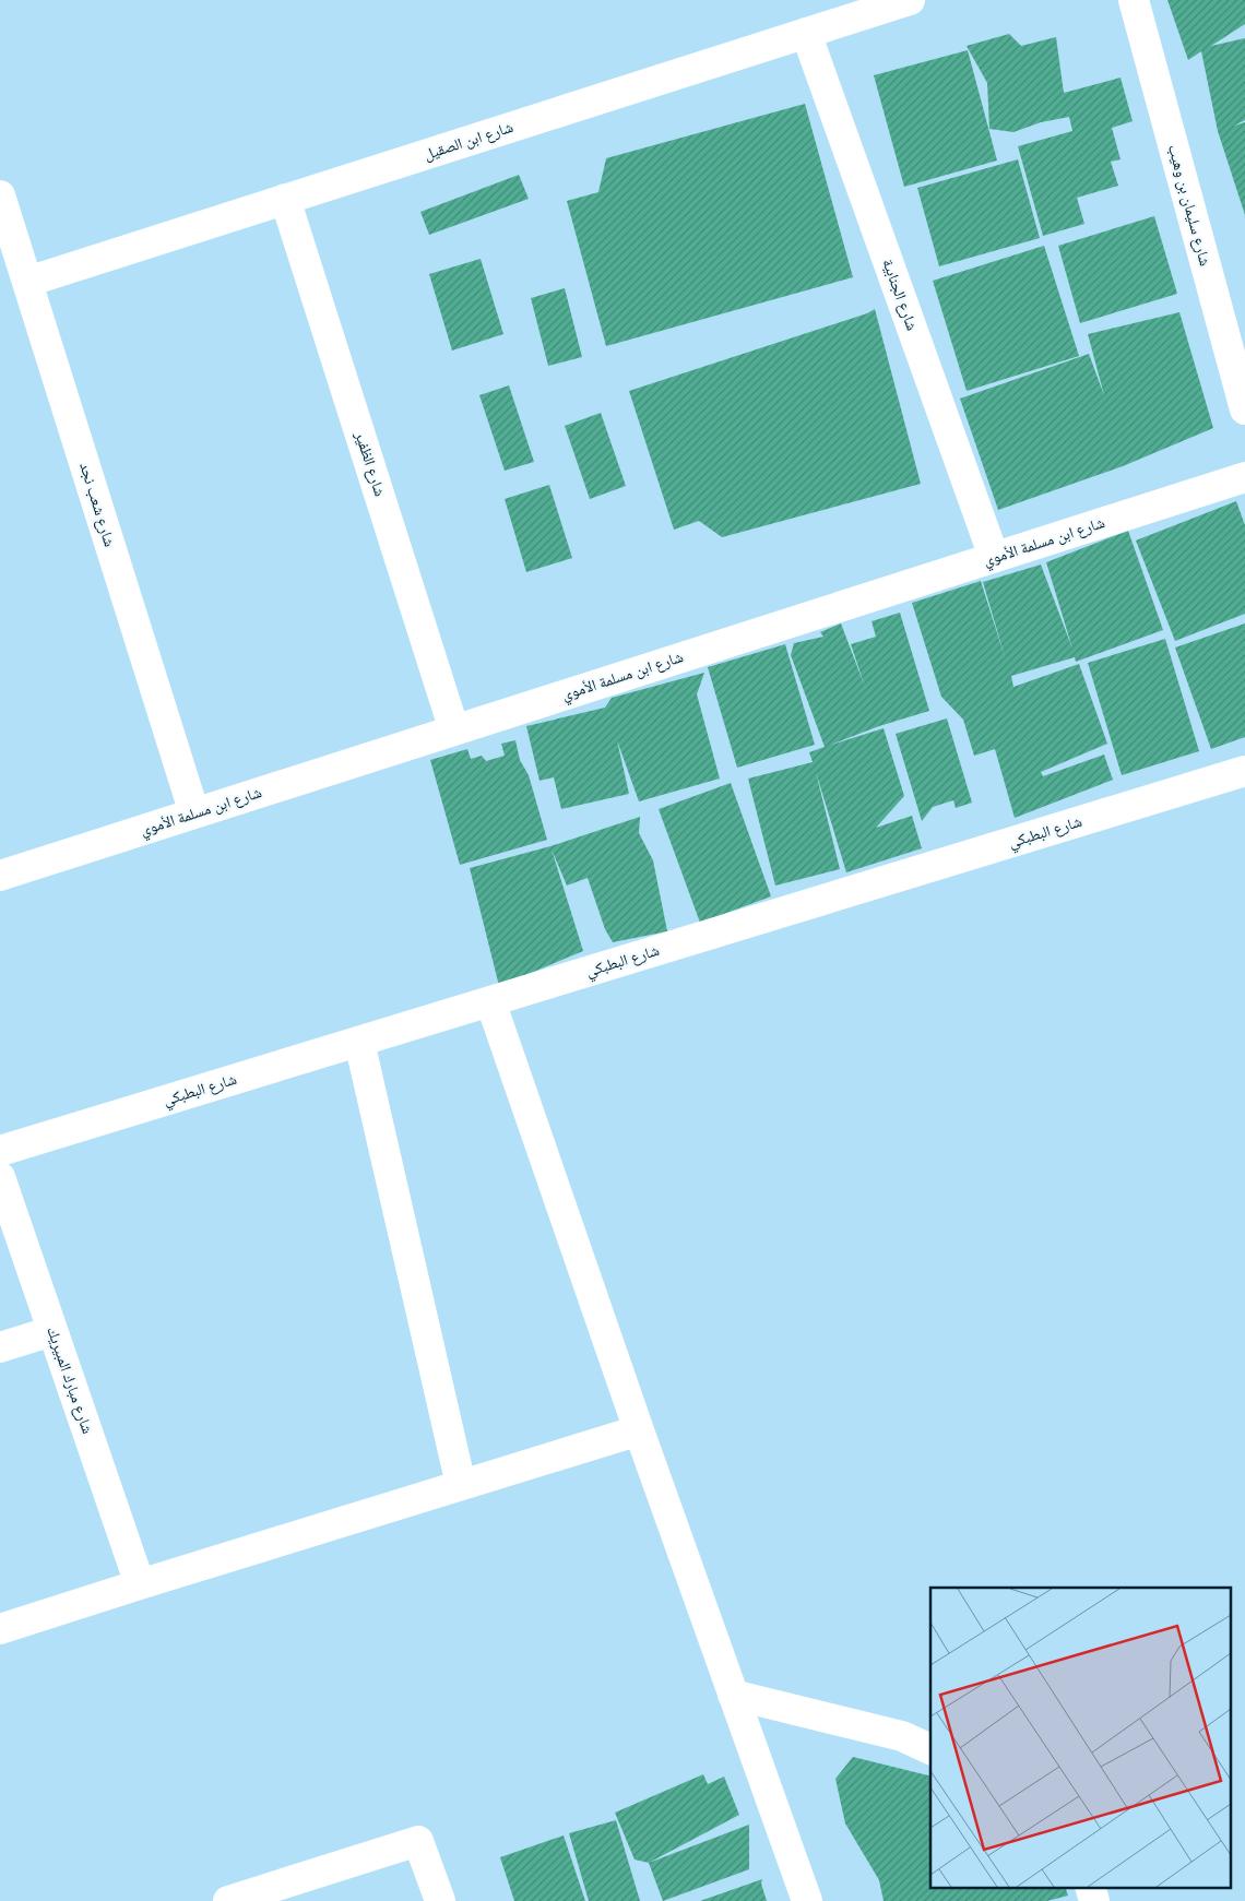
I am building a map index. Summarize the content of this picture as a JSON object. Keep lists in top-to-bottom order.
{
  "streets": {
    "street": [
      "شارع ابن الصقيل",
      "شارع سليمان بن وهيب",
      "شارع الجنابية",
      "شارع الظفير",
      "شارع شعب نجد",
      "شارع ابن مسلمة الأموي",
      "شارع البطبكي",
      "شارع مبارك المبيريك"
    ]
  },
  "crossings": [
    ["شارع ابن الصقيل", "شارع الجنابية"],
    ["شارع ابن الصقيل", "شارع الظفير"],
    ["شارع ابن الصقيل", "شارع شعب نجد"],
    ["شارع الجنابية", "شارع ابن مسلمة الأموي"],
    ["شارع الظفير", "شارع ابن مسلمة الأموي"],
    ["شارع شعب نجد", "شارع ابن مسلمة الأموي"]
  ]
}
